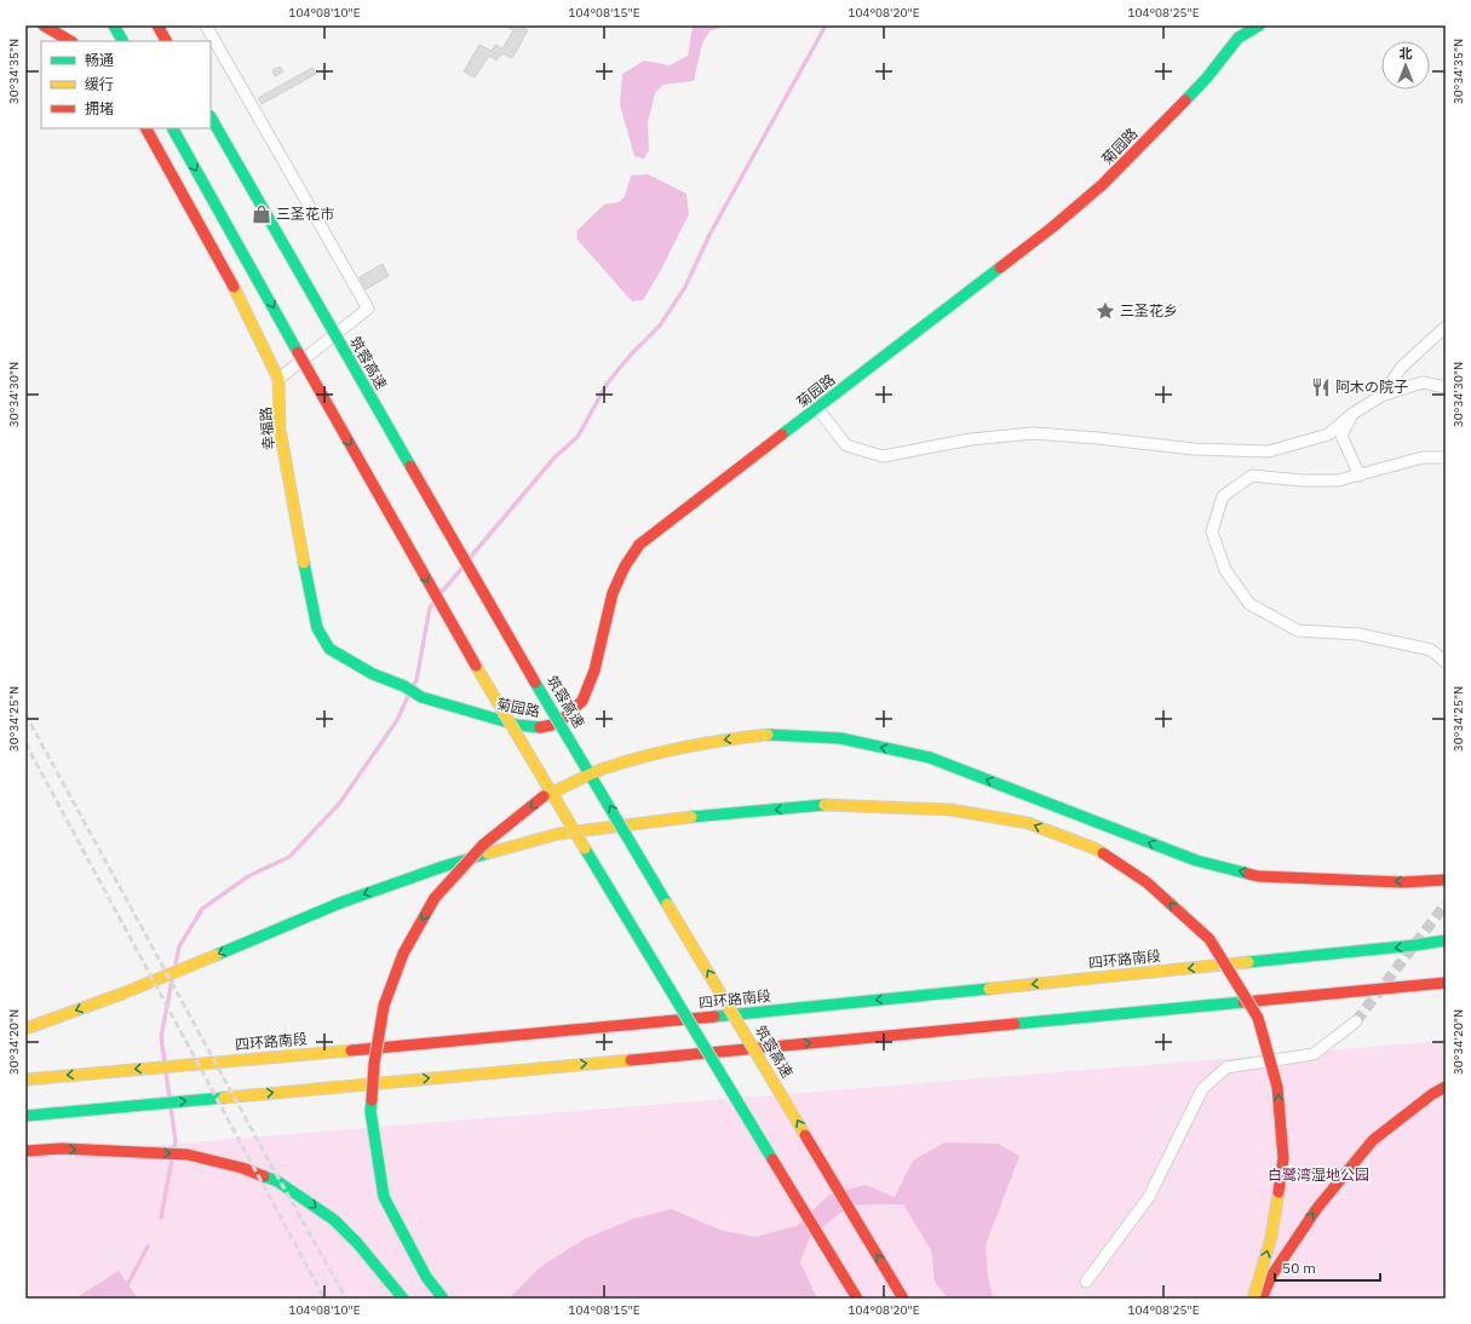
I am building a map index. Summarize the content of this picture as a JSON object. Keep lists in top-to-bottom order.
{
  "streets": {
    "main road": [
      "菊园路",
      "筑蓉高速",
      "幸福路",
      "四环路南段"
    ]
  },
  "crossings": [
    ["菊园路", "幸福路"]
  ],
  "parks": ["白鹭湾湿地公园"],
  "places": {
    "shop": ["三圣花市"],
    "place": ["三圣花乡"],
    "restaurant": ["阿木の院子"]
  },
  "legend": ["畅通", "缓行", "拥堵"],
  "scale_bar": "50 m",
  "north": "top",
  "coordinates": [
    "104°08'10\"E",
    "104°08'15\"E",
    "104°08'20\"E",
    "104°08'25\"E",
    "30°34'35\"N",
    "30°34'30\"N",
    "30°34'25\"N",
    "30°34'20\"N"
  ]
}
